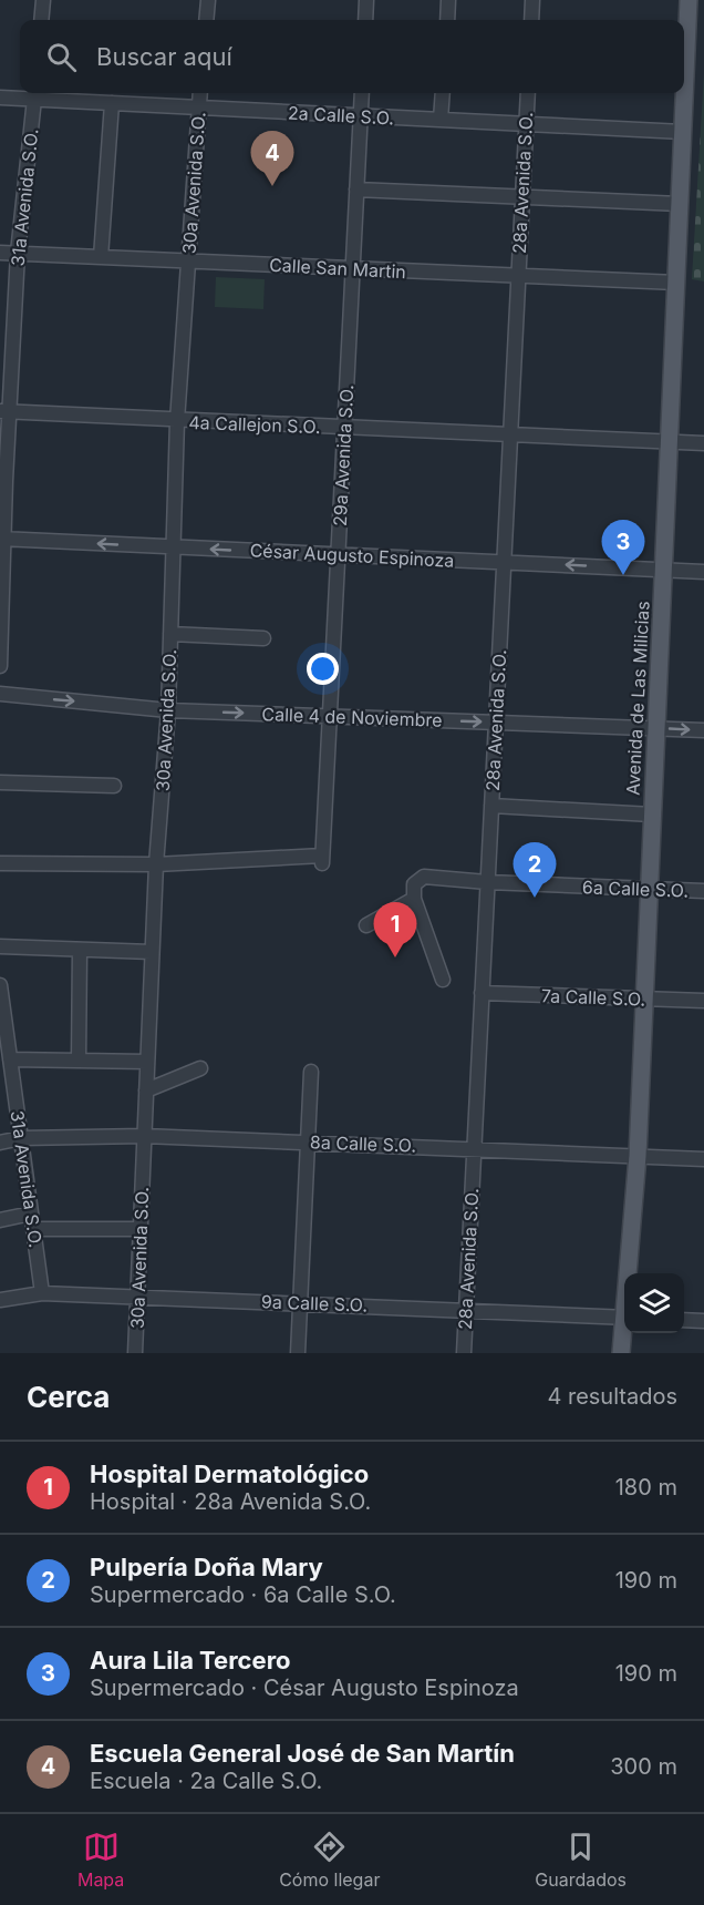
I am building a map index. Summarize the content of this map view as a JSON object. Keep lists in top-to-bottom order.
{
  "streets": {
    "main road": ["Avenida de Las Milicias"],
    "street": [
      "2a Calle S.O.",
      "30a Avenida S.O.",
      "28a Avenida S.O.",
      "31a Avenida S.O.",
      "Calle San Martin",
      "4a Callejon S.O.",
      "29a Avenida S.O.",
      "César Augusto Espinoza",
      "Calle 4 de Noviembre",
      "6a Calle S.O.",
      "7a Calle S.O.",
      "8a Calle S.O.",
      "9a Calle S.O."
    ]
  },
  "crossings": [
    ["2a Calle S.O.", "30a Avenida S.O."],
    ["2a Calle S.O.", "28a Avenida S.O."],
    ["2a Calle S.O.", "31a Avenida S.O."],
    ["2a Calle S.O.", "29a Avenida S.O."],
    ["2a Calle S.O.", "Avenida de Las Milicias"],
    ["30a Avenida S.O.", "Calle San Martin"],
    ["30a Avenida S.O.", "4a Callejon S.O."],
    ["30a Avenida S.O.", "29a Avenida S.O."],
    ["30a Avenida S.O.", "César Augusto Espinoza"],
    ["30a Avenida S.O.", "Calle 4 de Noviembre"],
    ["30a Avenida S.O.", "8a Calle S.O."],
    ["30a Avenida S.O.", "9a Calle S.O."],
    ["28a Avenida S.O.", "Calle San Martin"],
    ["28a Avenida S.O.", "4a Callejon S.O."],
    ["28a Avenida S.O.", "César Augusto Espinoza"],
    ["28a Avenida S.O.", "Calle 4 de Noviembre"],
    ["28a Avenida S.O.", "6a Calle S.O."],
    ["28a Avenida S.O.", "7a Calle S.O."],
    ["28a Avenida S.O.", "8a Calle S.O."],
    ["28a Avenida S.O.", "9a Calle S.O."],
    ["31a Avenida S.O.", "Calle San Martin"],
    ["31a Avenida S.O.", "4a Callejon S.O."],
    ["31a Avenida S.O.", "César Augusto Espinoza"],
    ["31a Avenida S.O.", "8a Calle S.O."],
    ["31a Avenida S.O.", "9a Calle S.O."],
    ["Calle San Martin", "29a Avenida S.O."],
    ["Calle San Martin", "Avenida de Las Milicias"],
    ["4a Callejon S.O.", "29a Avenida S.O."],
    ["4a Callejon S.O.", "Avenida de Las Milicias"],
    ["29a Avenida S.O.", "César Augusto Espinoza"],
    ["29a Avenida S.O.", "Calle 4 de Noviembre"],
    ["César Augusto Espinoza", "Avenida de Las Milicias"],
    ["Avenida de Las Milicias", "Calle 4 de Noviembre"],
    ["Avenida de Las Milicias", "6a Calle S.O."],
    ["Avenida de Las Milicias", "7a Calle S.O."],
    ["Avenida de Las Milicias", "8a Calle S.O."]
  ],
  "one_way": ["César Augusto Espinoza"],
  "page": {
    "search": "Buscar aquí",
    "pins": [
      "4",
      "3",
      "2",
      "1"
    ],
    "heading": ["Cerca", "4 resultados"],
    "list": [
      {
        "mark": "1",
        "name": "Hospital Dermatológico",
        "note": "Hospital · 28a Avenida S.O.",
        "value": "180 m"
      },
      {
        "mark": "2",
        "name": "Pulpería Doña Mary",
        "note": "Supermercado · 6a Calle S.O.",
        "value": "190 m"
      },
      {
        "mark": "3",
        "name": "Aura Lila Tercero",
        "note": "Supermercado · César Augusto Espinoza",
        "value": "190 m"
      },
      {
        "mark": "4",
        "name": "Escuela General José de San Martín",
        "note": "Escuela · 2a Calle S.O.",
        "value": "300 m"
      }
    ],
    "nav": ["Mapa", "Cómo llegar", "Guardados"]
  }
}
